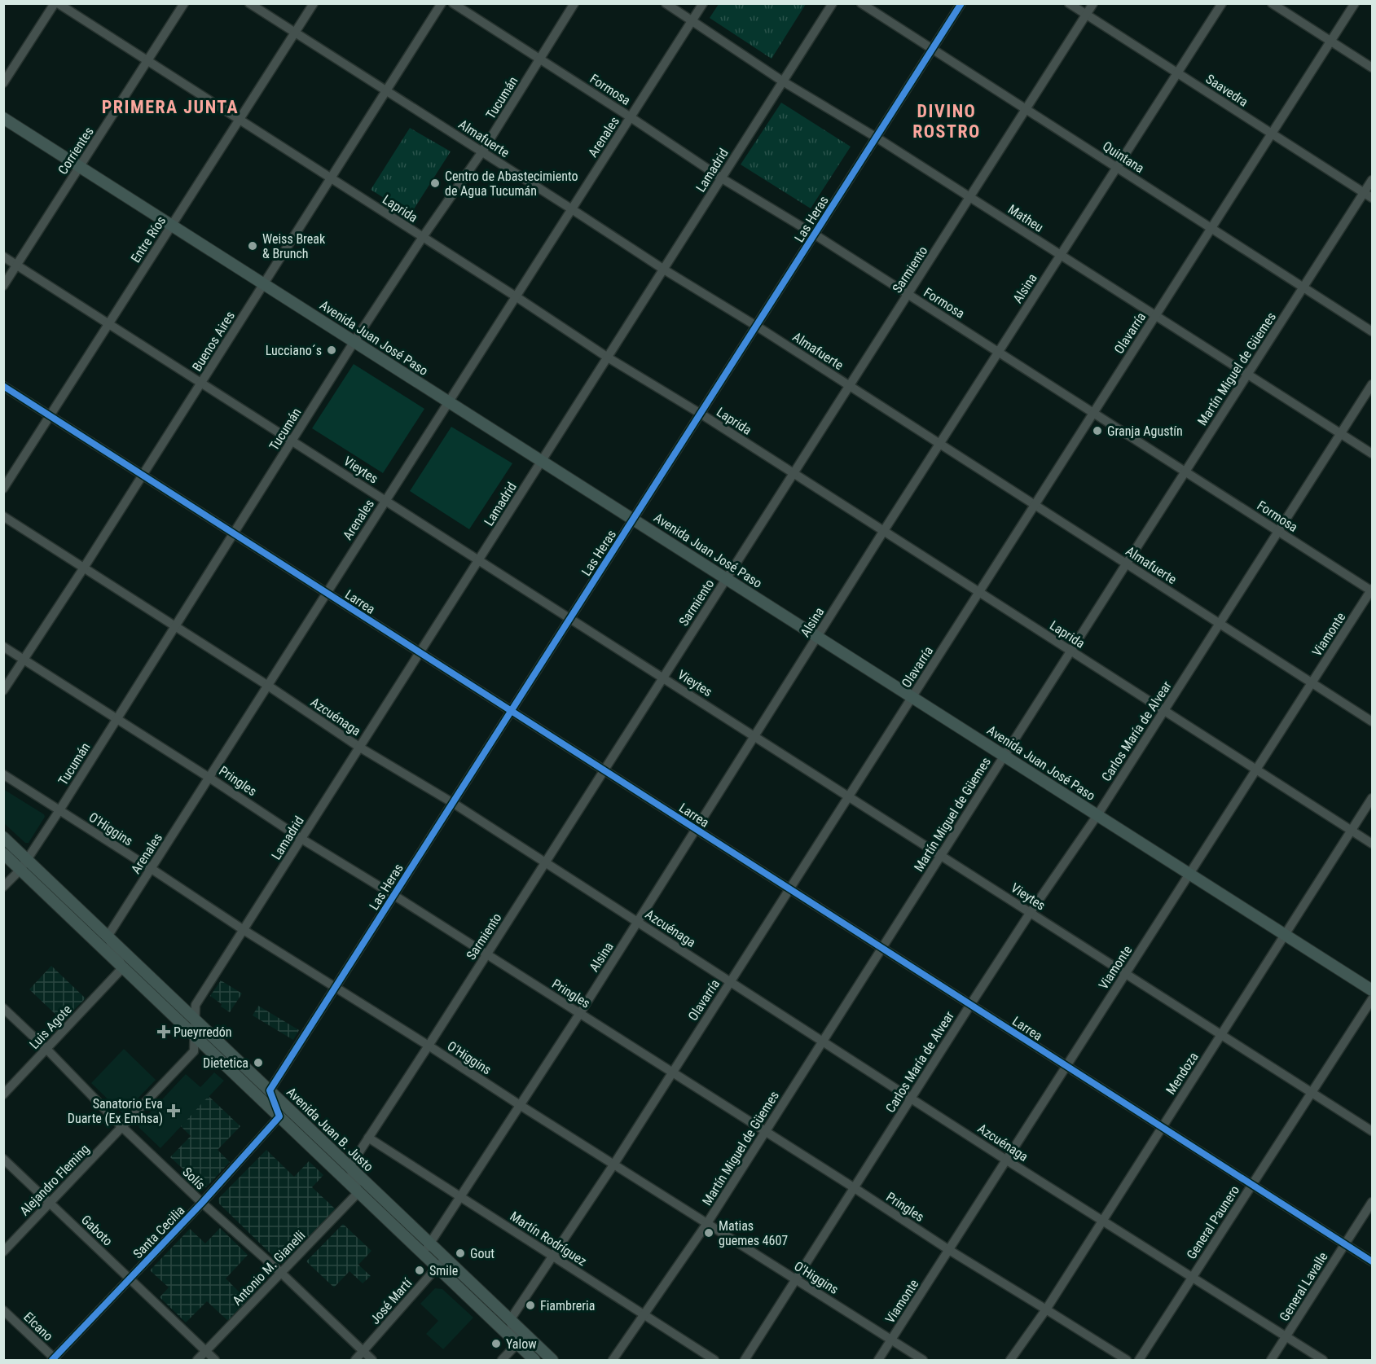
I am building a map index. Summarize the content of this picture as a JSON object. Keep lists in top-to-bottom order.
{
  "streets": {
    "main road": ["Avenida Juan José Paso", "Avenida Juan B. Justo"],
    "street": [
      "Formosa",
      "Saavedra",
      "Tucumán",
      "Arenales",
      "Almafuerte",
      "Corrientes",
      "Quintana",
      "Lamadrid",
      "Laprida",
      "Matheu",
      "Las Heras",
      "Entre Ríos",
      "Sarmiento",
      "Alsina",
      "Olavarría",
      "Buenos Aires",
      "Martín Miguel de Güemes",
      "Vieytes",
      "Larrea",
      "Viamonte",
      "Azcuénaga",
      "Carlos María de Alvear",
      "Pringles",
      "O'Higgins",
      "Luis Agote",
      "Mendoza",
      "Solís",
      "Alejandro Fleming",
      "General Paunero",
      "Gaboto",
      "Santa Cecilia",
      "Martín Rodríguez",
      "Antonio M. Gianelli",
      "General Lavalle",
      "José Martí",
      "Elcano"
    ]
  },
  "crossings": [
    ["Formosa", "Tucumán"],
    ["Formosa", "Arenales"],
    ["Formosa", "Lamadrid"],
    ["Formosa", "Las Heras"],
    ["Formosa", "Sarmiento"],
    ["Formosa", "Alsina"],
    ["Formosa", "Olavarría"],
    ["Formosa", "Martín Miguel de Güemes"],
    ["Formosa", "Viamonte"],
    ["Formosa", "Carlos María de Alvear"],
    ["Saavedra", "Sarmiento"],
    ["Saavedra", "Alsina"],
    ["Saavedra", "Olavarría"],
    ["Saavedra", "Martín Miguel de Güemes"],
    ["Tucumán", "Almafuerte"],
    ["Tucumán", "Laprida"],
    ["Tucumán", "Avenida Juan José Paso"],
    ["Tucumán", "Vieytes"],
    ["Tucumán", "Larrea"],
    ["Tucumán", "Azcuénaga"],
    ["Tucumán", "Pringles"],
    ["Tucumán", "O'Higgins"],
    ["Tucumán", "Avenida Juan B. Justo"],
    ["Arenales", "Almafuerte"],
    ["Arenales", "Laprida"],
    ["Arenales", "Matheu"],
    ["Arenales", "Avenida Juan José Paso"],
    ["Arenales", "Vieytes"],
    ["Arenales", "Larrea"],
    ["Arenales", "Azcuénaga"],
    ["Arenales", "Pringles"],
    ["Arenales", "O'Higgins"],
    ["Arenales", "Avenida Juan B. Justo"],
    ["Almafuerte", "Lamadrid"],
    ["Almafuerte", "Las Heras"],
    ["Almafuerte", "Entre Ríos"],
    ["Almafuerte", "Sarmiento"],
    ["Almafuerte", "Alsina"],
    ["Almafuerte", "Olavarría"],
    ["Almafuerte", "Buenos Aires"],
    ["Almafuerte", "Martín Miguel de Güemes"],
    ["Almafuerte", "Viamonte"],
    ["Almafuerte", "Carlos María de Alvear"],
    ["Corrientes", "Laprida"],
    ["Corrientes", "Avenida Juan José Paso"],
    ["Corrientes", "Vieytes"],
    ["Quintana", "Las Heras"],
    ["Quintana", "Sarmiento"],
    ["Quintana", "Alsina"],
    ["Quintana", "Olavarría"],
    ["Quintana", "Martín Miguel de Güemes"],
    ["Lamadrid", "Laprida"],
    ["Lamadrid", "Matheu"],
    ["Lamadrid", "Avenida Juan José Paso"],
    ["Lamadrid", "Vieytes"],
    ["Lamadrid", "Larrea"],
    ["Lamadrid", "Azcuénaga"],
    ["Lamadrid", "Pringles"],
    ["Lamadrid", "O'Higgins"],
    ["Lamadrid", "Avenida Juan B. Justo"],
    ["Lamadrid", "Alejandro Fleming"],
    ["Laprida", "Las Heras"],
    ["Laprida", "Entre Ríos"],
    ["Laprida", "Sarmiento"],
    ["Laprida", "Alsina"],
    ["Laprida", "Olavarría"],
    ["Laprida", "Buenos Aires"],
    ["Laprida", "Martín Miguel de Güemes"],
    ["Laprida", "Viamonte"],
    ["Laprida", "Carlos María de Alvear"],
    ["Laprida", "Mendoza"],
    ["Matheu", "Las Heras"],
    ["Matheu", "Sarmiento"],
    ["Matheu", "Alsina"],
    ["Matheu", "Olavarría"],
    ["Matheu", "Martín Miguel de Güemes"],
    ["Matheu", "Carlos María de Alvear"],
    ["Las Heras", "Avenida Juan José Paso"],
    ["Las Heras", "Vieytes"],
    ["Las Heras", "Larrea"],
    ["Las Heras", "Azcuénaga"],
    ["Las Heras", "Pringles"],
    ["Las Heras", "O'Higgins"],
    ["Las Heras", "Avenida Juan B. Justo"],
    ["Entre Ríos", "Avenida Juan José Paso"],
    ["Entre Ríos", "Vieytes"],
    ["Entre Ríos", "Larrea"],
    ["Sarmiento", "Avenida Juan José Paso"],
    ["Sarmiento", "Vieytes"],
    ["Sarmiento", "Larrea"],
    ["Sarmiento", "Azcuénaga"],
    ["Sarmiento", "Pringles"],
    ["Sarmiento", "O'Higgins"],
    ["Sarmiento", "Avenida Juan B. Justo"],
    ["Sarmiento", "Martín Rodríguez"],
    ["Alsina", "Avenida Juan José Paso"],
    ["Alsina", "Vieytes"],
    ["Alsina", "Larrea"],
    ["Alsina", "Azcuénaga"],
    ["Alsina", "Pringles"],
    ["Alsina", "O'Higgins"],
    ["Alsina", "Avenida Juan B. Justo"],
    ["Alsina", "Martín Rodríguez"],
    ["Olavarría", "Avenida Juan José Paso"],
    ["Olavarría", "Vieytes"],
    ["Olavarría", "Larrea"],
    ["Olavarría", "Azcuénaga"],
    ["Olavarría", "Pringles"],
    ["Olavarría", "O'Higgins"],
    ["Olavarría", "Avenida Juan B. Justo"],
    ["Olavarría", "Martín Rodríguez"],
    ["Avenida Juan José Paso", "Buenos Aires"],
    ["Avenida Juan José Paso", "Martín Miguel de Güemes"],
    ["Avenida Juan José Paso", "Viamonte"],
    ["Avenida Juan José Paso", "Carlos María de Alvear"],
    ["Avenida Juan José Paso", "Mendoza"],
    ["Buenos Aires", "Vieytes"],
    ["Buenos Aires", "Larrea"],
    ["Buenos Aires", "Azcuénaga"],
    ["Buenos Aires", "Pringles"],
    ["Martín Miguel de Güemes", "Vieytes"],
    ["Martín Miguel de Güemes", "Larrea"],
    ["Martín Miguel de Güemes", "Azcuénaga"],
    ["Martín Miguel de Güemes", "Pringles"],
    ["Martín Miguel de Güemes", "O'Higgins"],
    ["Martín Miguel de Güemes", "Martín Rodríguez"],
    ["Vieytes", "Viamonte"],
    ["Vieytes", "Carlos María de Alvear"],
    ["Vieytes", "Mendoza"],
    ["Vieytes", "General Paunero"],
    ["Larrea", "Viamonte"],
    ["Larrea", "Carlos María de Alvear"],
    ["Larrea", "Mendoza"],
    ["Larrea", "General Paunero"],
    ["Larrea", "General Lavalle"],
    ["Viamonte", "Azcuénaga"],
    ["Viamonte", "Pringles"],
    ["Viamonte", "O'Higgins"],
    ["Azcuénaga", "Carlos María de Alvear"],
    ["Azcuénaga", "Mendoza"],
    ["Azcuénaga", "General Paunero"],
    ["Azcuénaga", "General Lavalle"],
    ["Carlos María de Alvear", "Pringles"],
    ["Carlos María de Alvear", "O'Higgins"],
    ["Pringles", "Mendoza"],
    ["Luis Agote", "Avenida Juan B. Justo"],
    ["Luis Agote", "Solís"],
    ["Avenida Juan B. Justo", "Alejandro Fleming"],
    ["Avenida Juan B. Justo", "Santa Cecilia"],
    ["Avenida Juan B. Justo", "Antonio M. Gianelli"],
    ["Avenida Juan B. Justo", "José Martí"],
    ["Solís", "Alejandro Fleming"],
    ["Solís", "Santa Cecilia"],
    ["Solís", "Antonio M. Gianelli"],
    ["Solís", "José Martí"],
    ["Alejandro Fleming", "Gaboto"],
    ["Gaboto", "Santa Cecilia"],
    ["Gaboto", "Antonio M. Gianelli"],
    ["Santa Cecilia", "Elcano"]
  ],
  "districts": ["PRIMERA JUNTA", "DIVINO ROSTRO"],
  "places": {
    "other": [
      "Centro de Abastecimiento de Agua Tucumán",
      "Weiss Break & Brunch",
      "Lucciano´s",
      "Granja Agustín",
      "Dietetica",
      "Matias guemes 4607",
      "Gout",
      "Smile",
      "Fiambreria",
      "Yalow"
    ],
    "health": ["Pueyrredón", "Sanatorio Eva Duarte (Ex Emhsa)"]
  }
}
